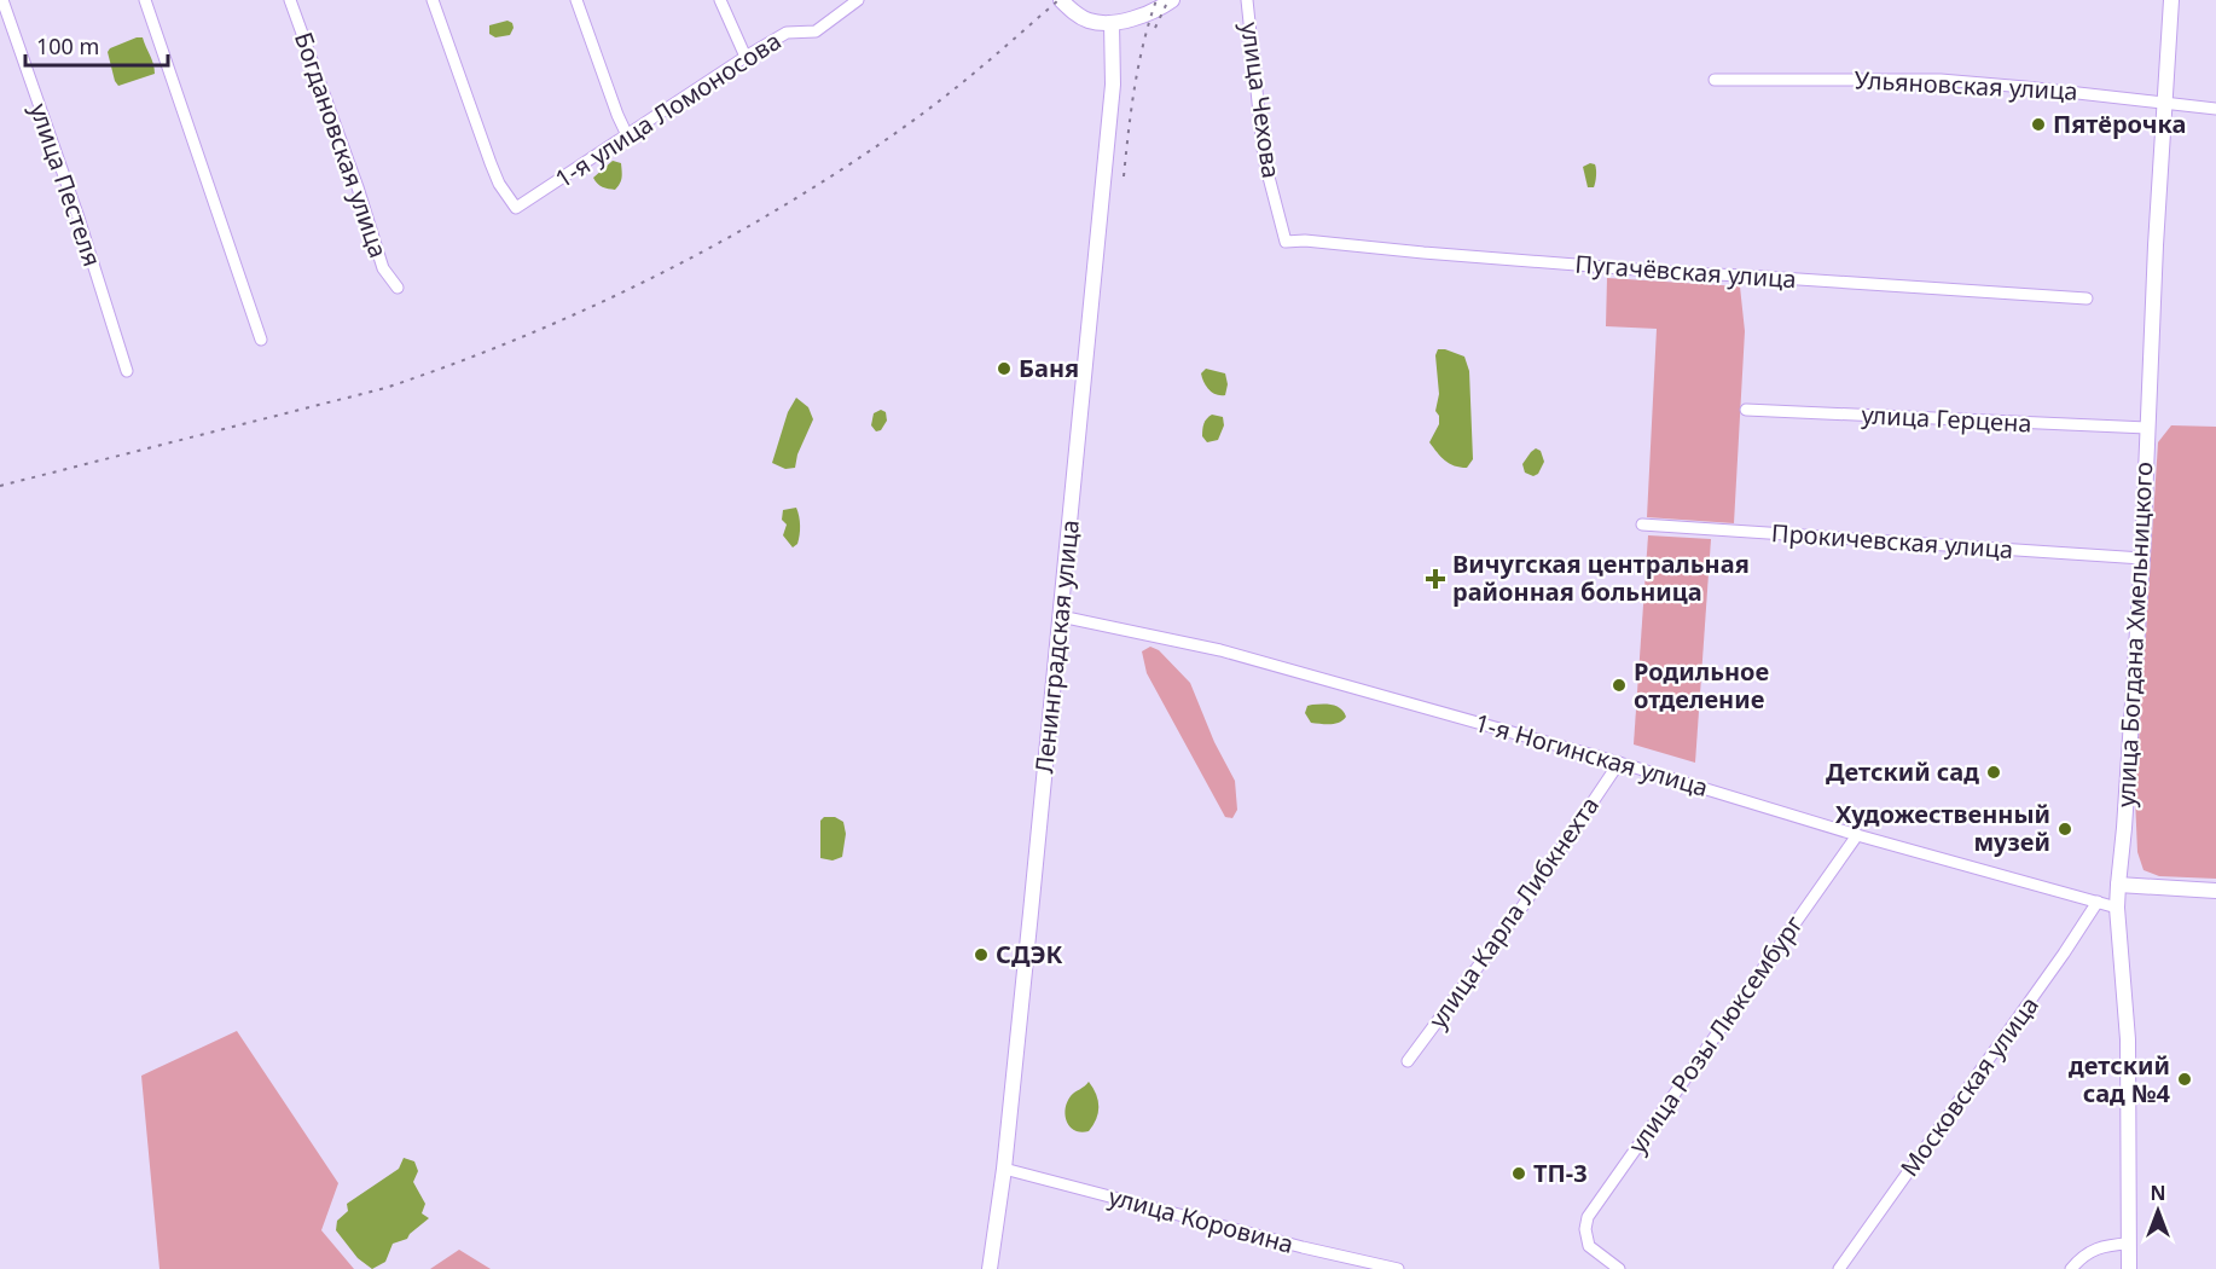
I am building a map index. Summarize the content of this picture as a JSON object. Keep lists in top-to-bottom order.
{
  "streets": {
    "main road": ["улица Богдана Хмельницкого", "Ленинградская улица"],
    "street": [
      "Ульяновская улица",
      "улица Чехова",
      "1-я улица Ломоносова",
      "Богдановская улица",
      "улица Пестеля",
      "Пугачёвская улица",
      "улица Герцена",
      "Прокичевская улица",
      "1-я Ногинская улица",
      "улица Карла Либкнехта",
      "улица Розы Люксембург",
      "Московская улица",
      "улица Коровина"
    ]
  },
  "crossings": [
    ["Ульяновская улица", "улица Богдана Хмельницкого"],
    ["улица Чехова", "Пугачёвская улица"],
    ["улица Герцена", "улица Богдана Хмельницкого"],
    ["Прокичевская улица", "улица Богдана Хмельницкого"],
    ["улица Богдана Хмельницкого", "1-я Ногинская улица"],
    ["Ленинградская улица", "1-я Ногинская улица"],
    ["Ленинградская улица", "улица Коровина"],
    ["1-я Ногинская улица", "улица Карла Либкнехта"],
    ["1-я Ногинская улица", "улица Розы Люксембург"],
    ["1-я Ногинская улица", "Московская улица"]
  ],
  "places": {
    "other": [
      "Пятёрочка",
      "Баня",
      "Родильное отделение",
      "Детский сад",
      "Художественный музей",
      "СДЭК",
      "детский сад №4",
      "ТП-3"
    ],
    "health": ["Вичугская центральная районная больница"]
  },
  "scale_bar": "100 m",
  "north": "top"
}
